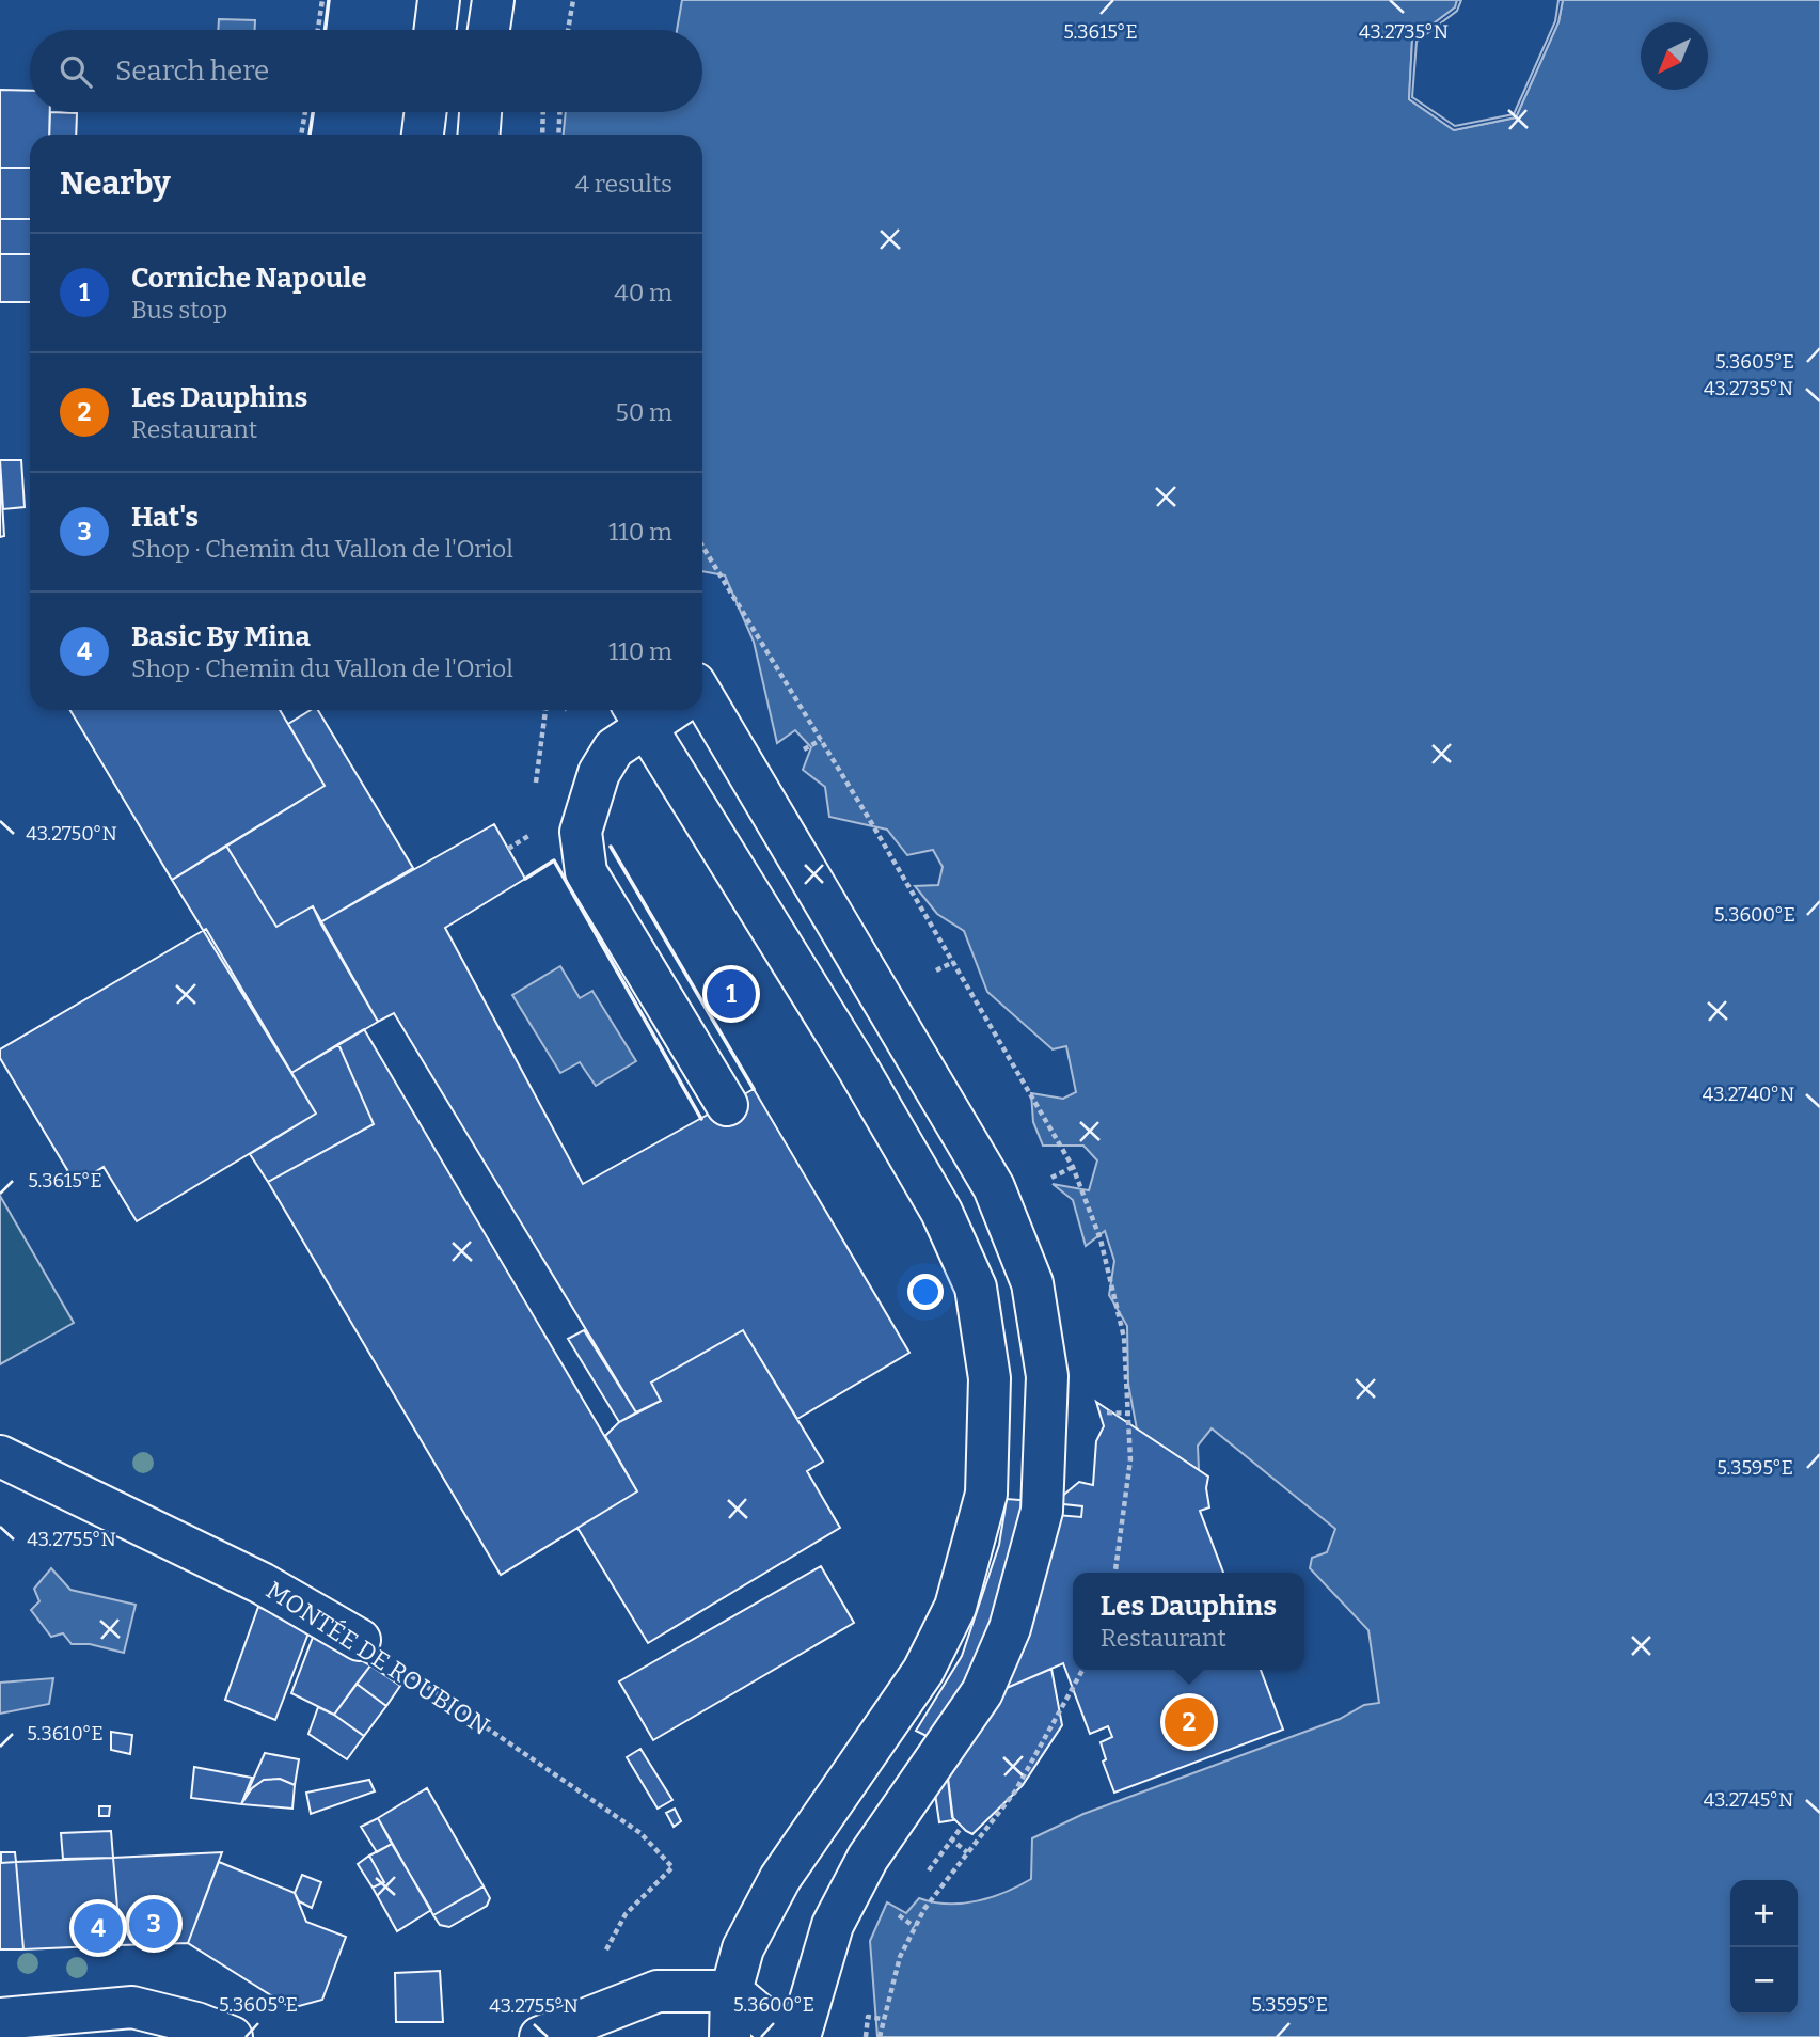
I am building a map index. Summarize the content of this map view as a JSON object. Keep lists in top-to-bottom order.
{
  "streets": {
    "main road": ["MONTÉE DE ROUBION"]
  },
  "north": "bottom left",
  "page": {
    "search": "Search here",
    "heading": ["Nearby", "4 results"],
    "list": [
      {
        "mark": "1",
        "name": "Corniche Napoule",
        "note": "Bus stop",
        "value": "40 m"
      },
      {
        "mark": "2",
        "name": "Les Dauphins",
        "note": "Restaurant",
        "value": "50 m"
      },
      {
        "mark": "3",
        "name": "Hat's",
        "note": "Shop · Chemin du Vallon de l'Oriol",
        "value": "110 m"
      },
      {
        "mark": "4",
        "name": "Basic By Mina",
        "note": "Shop · Chemin du Vallon de l'Oriol",
        "value": "110 m"
      }
    ],
    "pins": [
      "1",
      "2",
      "3",
      "4"
    ],
    "popup": ["Les Dauphins", "Restaurant"],
    "map_buttons": ["+", "−"]
  },
  "coordinates": [
    "43.2735°N",
    "5.3615°E",
    "5.3605°E",
    "43.2750°N",
    "5.3600°E",
    "43.2740°N",
    "5.3595°E",
    "43.2755°N",
    "5.3610°E",
    "43.2745°N"
  ]
}
